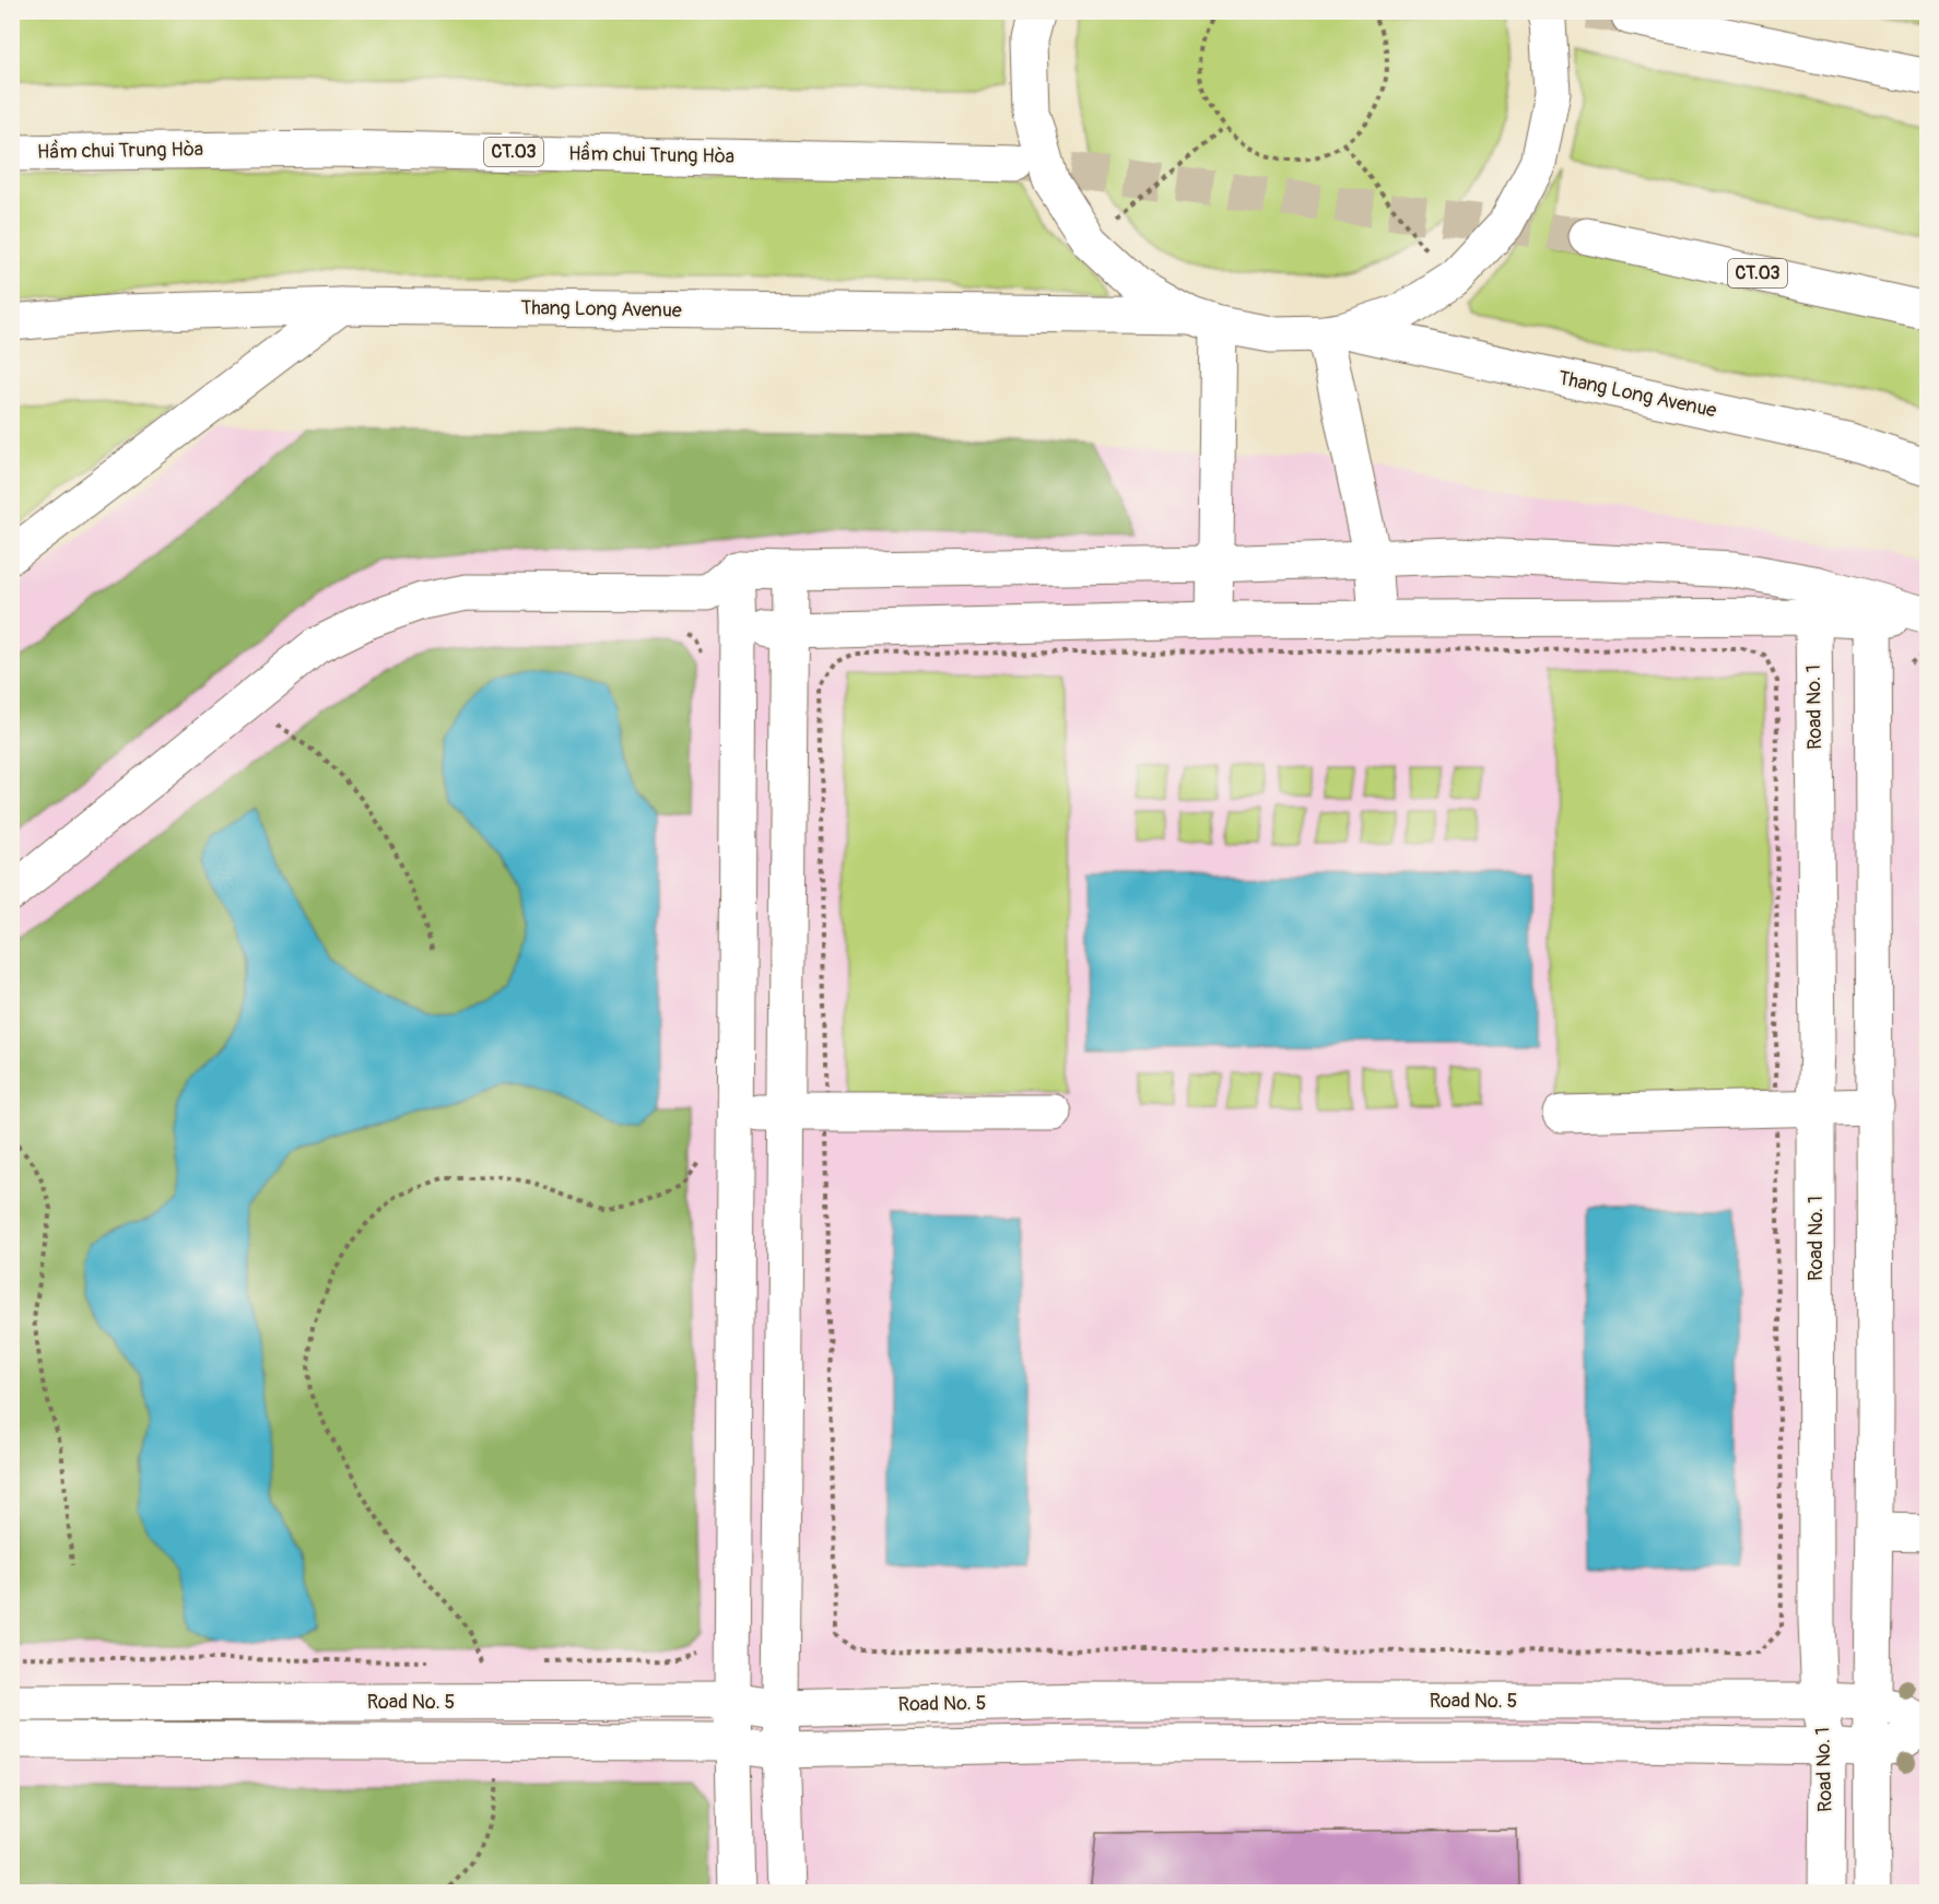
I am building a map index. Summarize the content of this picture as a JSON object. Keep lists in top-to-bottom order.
{
  "streets": {
    "main road": [
      "Hầm chui Trung Hòa",
      "CT.03",
      "Thang Long Avenue",
      "Road No. 1",
      "Road No. 5"
    ]
  },
  "crossings": [
    ["Road No. 1", "Road No. 5"]
  ]
}
